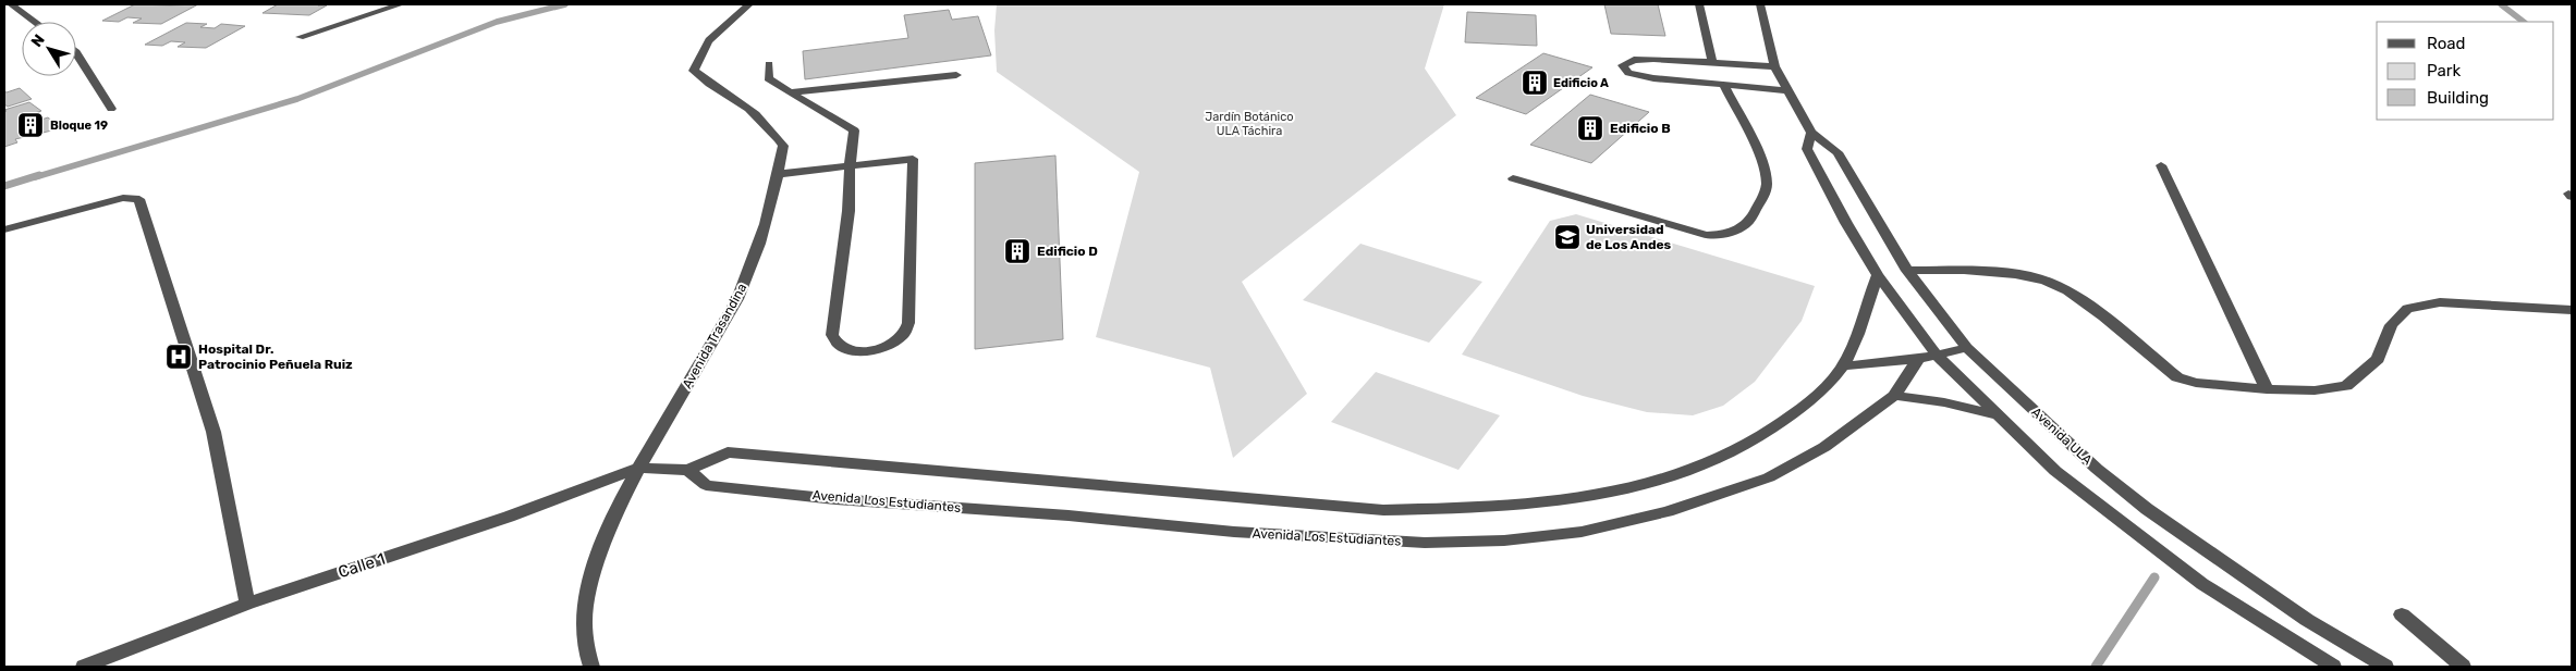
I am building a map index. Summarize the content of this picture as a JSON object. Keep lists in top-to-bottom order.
{
  "streets": {
    "street": [
      "Avenida Trasandina",
      "Avenida ULA",
      "Avenida Los Estudiantes",
      "Calle 1"
    ]
  },
  "crossings": [
    ["Avenida Trasandina", "Calle 1"]
  ],
  "parks": ["Jardín Botánico ULA Táchira"],
  "places": {
    "building": [
      "Edificio A",
      "Bloque 19",
      "Edificio B",
      "Edificio D"
    ],
    "school or university": ["Universidad de Los Andes"],
    "hospital": ["Hospital Dr. Patrocinio Peñuela Ruiz"]
  },
  "legend": ["Road", "Park", "Building"],
  "north": "top left"
}
